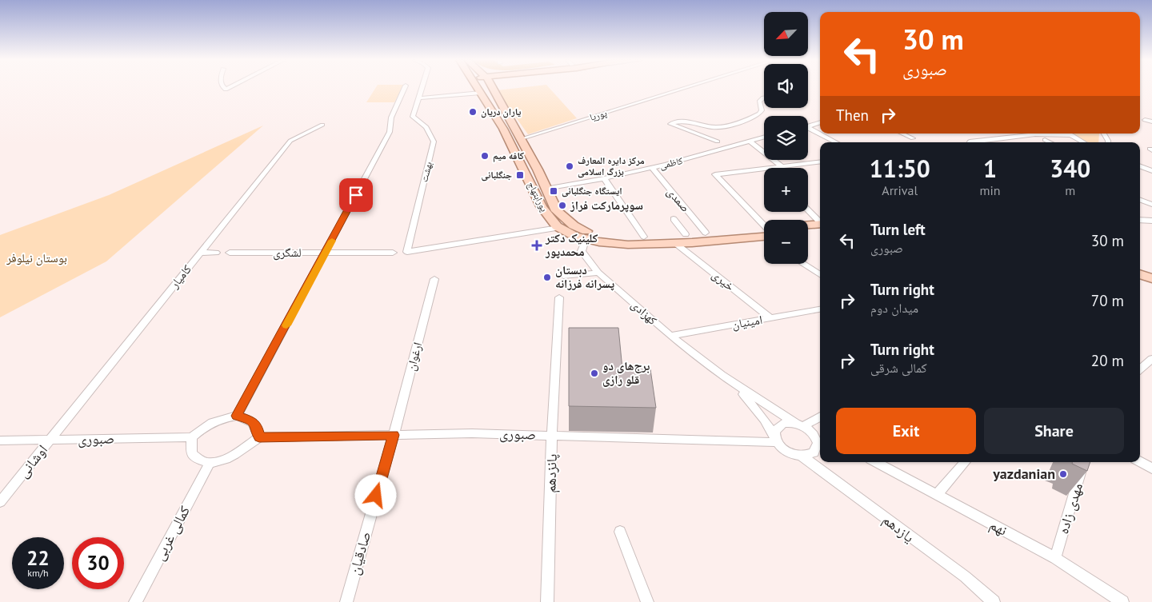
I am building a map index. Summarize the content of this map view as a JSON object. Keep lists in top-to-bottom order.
{
  "streets": {
    "main road": ["پورابتهاج"],
    "street": [
      "پوریا",
      "کاظمی",
      "بهشت",
      "صمدی",
      "لشگری",
      "کامیار",
      "خیری",
      "کهزادی",
      "امینیان",
      "ارغوان",
      "صبوری",
      "اوشانی",
      "پانزدهم",
      "مهدی زاده",
      "نهم",
      "یازدهم",
      "کمالی غربی",
      "صادقیان"
    ]
  },
  "crossings": [
    ["پوریا", "پورابتهاج"],
    ["کاظمی", "پورابتهاج"],
    ["کاظمی", "صمدی"],
    ["بهشت", "پورابتهاج"],
    ["پورابتهاج", "صمدی"],
    ["پورابتهاج", "خیری"],
    ["پورابتهاج", "کهزادی"],
    ["کامیار", "صبوری"],
    ["کامیار", "اوشانی"],
    ["خیری", "امینیان"],
    ["کهزادی", "امینیان"],
    ["کهزادی", "صبوری"],
    ["کهزادی", "یازدهم"],
    ["ارغوان", "صبوری"],
    ["ارغوان", "صادقیان"],
    ["صبوری", "اوشانی"],
    ["صبوری", "پانزدهم"],
    ["صبوری", "یازدهم"],
    ["صبوری", "صادقیان"],
    ["مهدی زاده", "نهم"]
  ],
  "parks": ["بوستان نیلوفر"],
  "places": {
    "other": [
      "یاران دریان",
      "کافه میم",
      "مرکز دایره المعارف بزرگ اسلامی",
      "سوپرمارکت فراز",
      "دبستان پسرانه فرزانه",
      "برج‌های دو قلو رازی",
      "yazdanian"
    ],
    "transit": ["جنگلبانی", "ایستگاه جنگلبانی"],
    "health": ["کلینیک دکتر محمدپور"]
  },
  "north": "bottom left",
  "page": {
    "map_buttons": ["+", "−"],
    "turn": ["30 m", "صبوری"],
    "then": "Then",
    "eta": [
      "11:50",
      "Arrival",
      "1",
      "min",
      "340",
      "m"
    ],
    "list": [
      {
        "name": "Turn left",
        "note": "صبوری",
        "value": "30 m"
      },
      {
        "name": "Turn right",
        "note": "میدان دوم",
        "value": "70 m"
      },
      {
        "name": "Turn right",
        "note": "کمالی شرقی",
        "value": "20 m"
      }
    ],
    "buttons": ["Exit", "Share"],
    "speed": "22 km/h",
    "limit": "30"
  }
}
